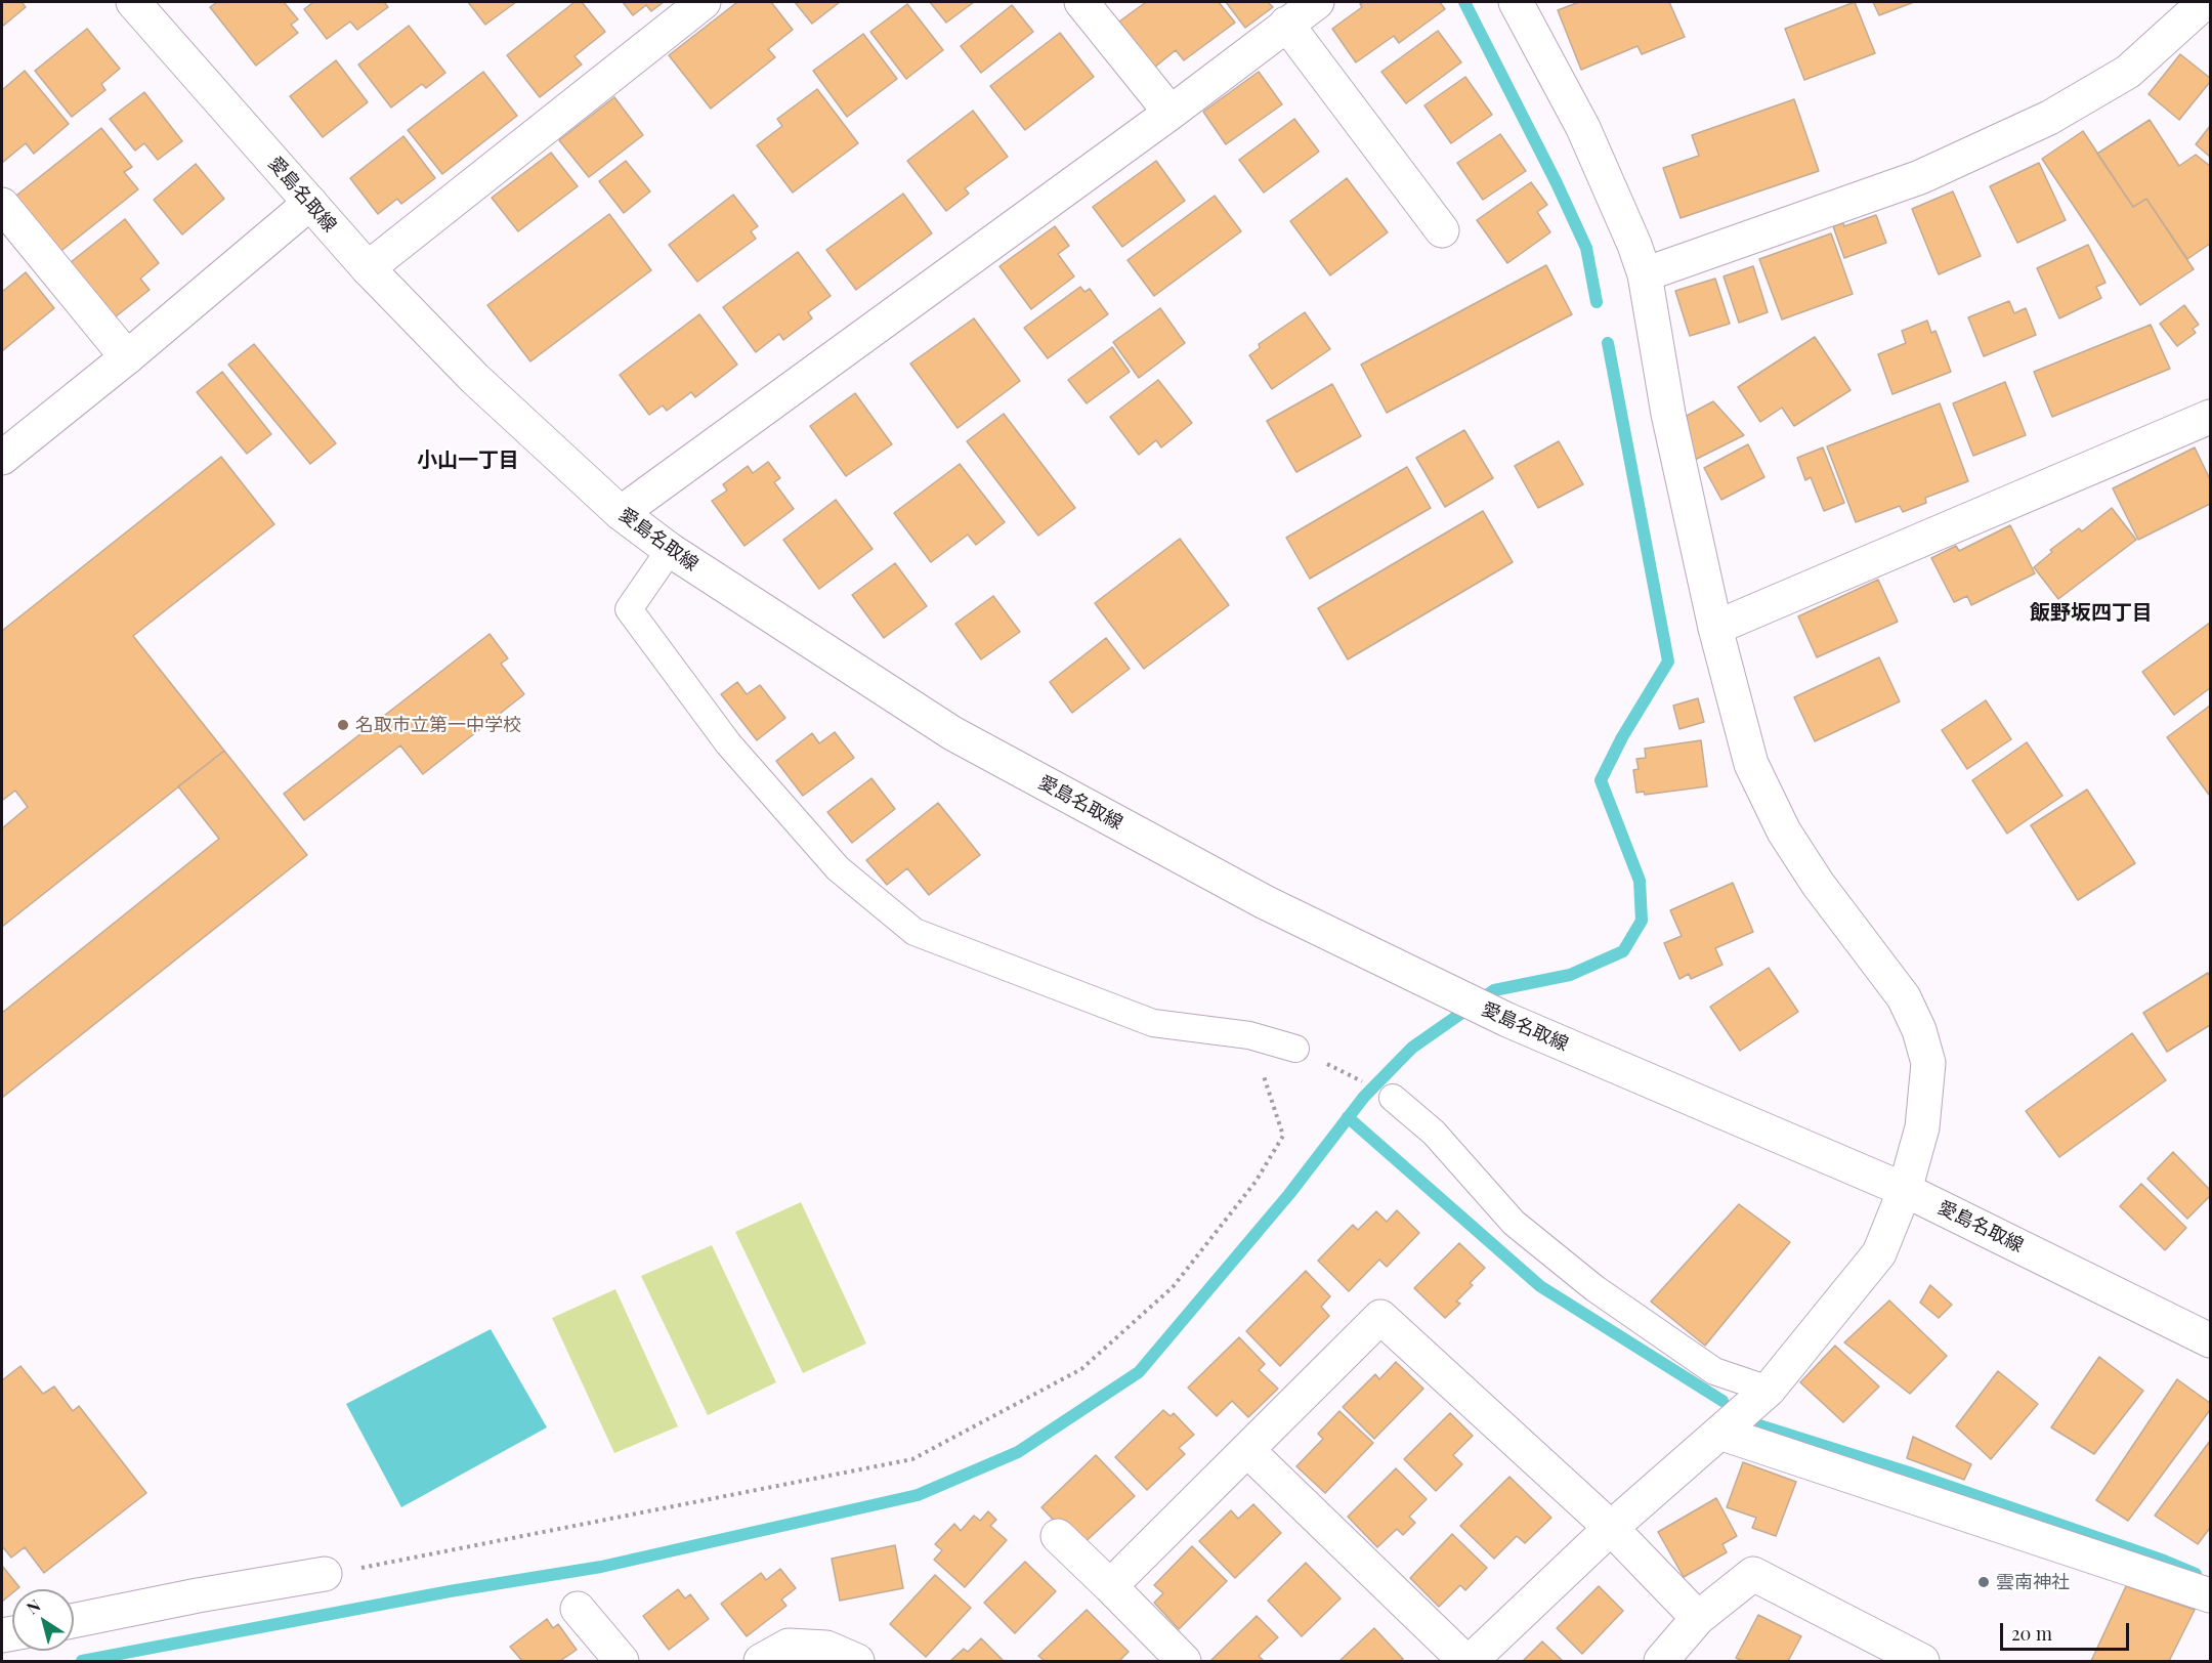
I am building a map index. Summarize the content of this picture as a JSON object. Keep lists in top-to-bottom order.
{
  "streets": {
    "street": ["愛島名取線"]
  },
  "districts": ["小山一丁目", "飯野坂四丁目"],
  "places": ["名取市立第一中学校", "雲南神社"],
  "scale_bar": "20 m",
  "north": "top left"
}
